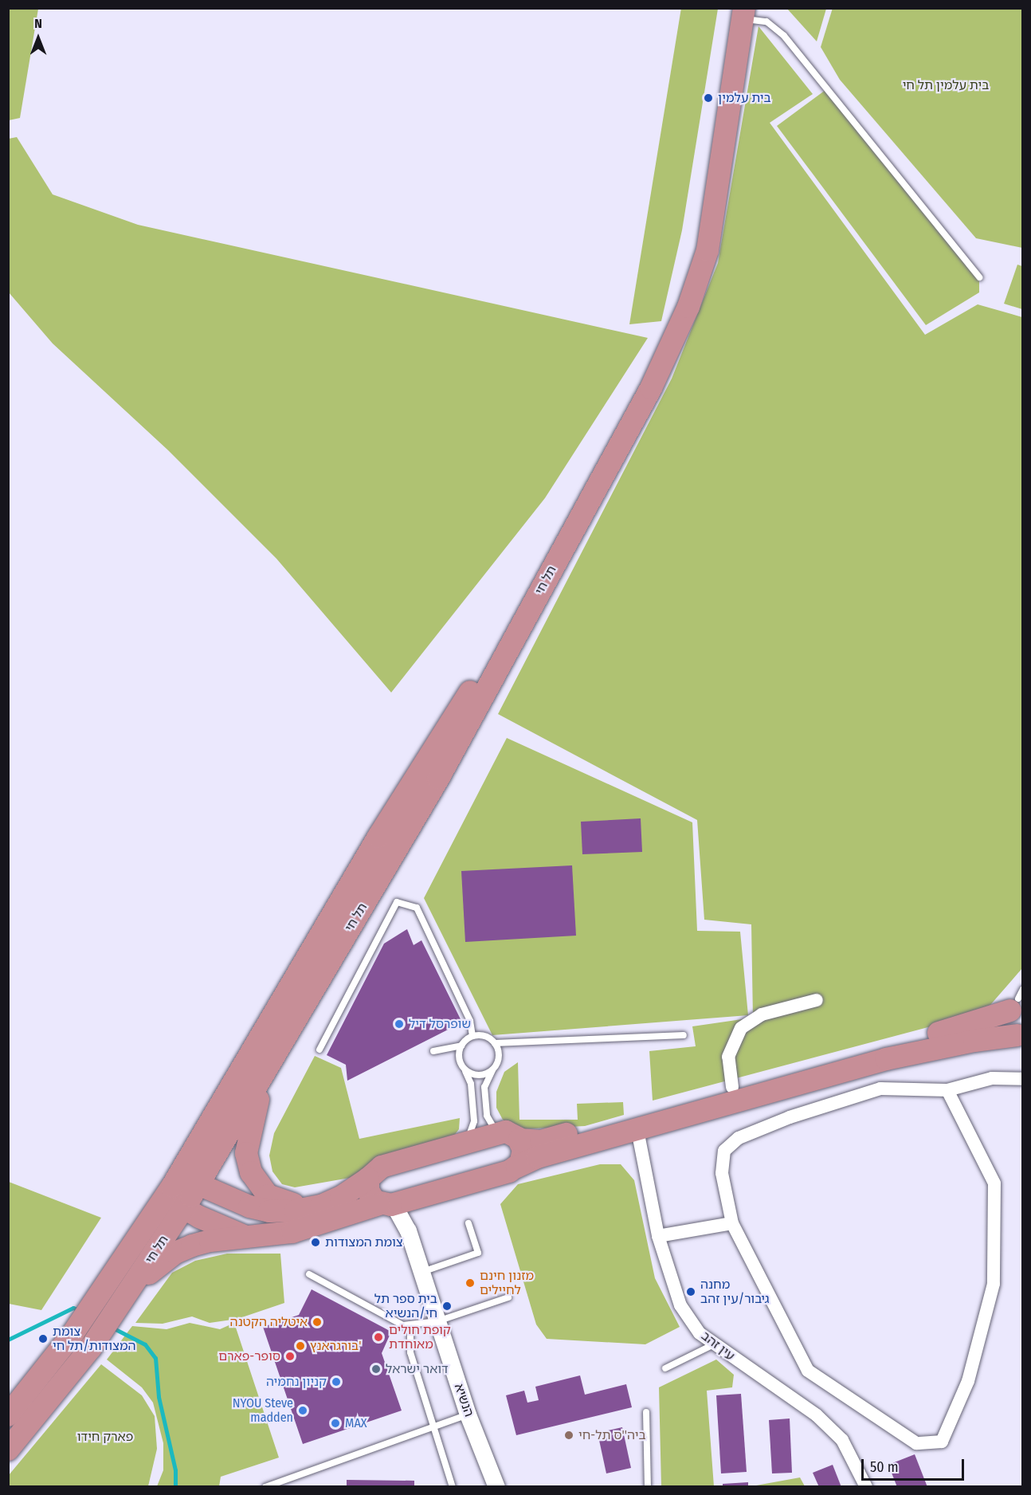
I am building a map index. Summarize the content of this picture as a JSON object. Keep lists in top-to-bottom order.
{
  "streets": {
    "highway": ["תל חי"],
    "street": ["עין זהב", "הנשיא"]
  },
  "parks": ["בית עלמין תל חי", "פארק חידו"],
  "places": [
    "בית עלמין",
    "שופרסל דיל",
    "צומת המצודות",
    "מזנון חינם לחיילים",
    "מחנה גיבור/עין זהב",
    "בית ספר תל חי/הנשיא",
    "איטליה הקטנה",
    "קופת חולים מאוחדת",
    "צומת המצודות/תל חי",
    "בורגראנץ'",
    "סופר-פארם",
    "דואר ישראל",
    "קניון נחמיה",
    "NYOU Steve madden",
    "MAX",
    "ביה''ס תל-חי"
  ],
  "scale_bar": "50 m",
  "north": "top"
}
